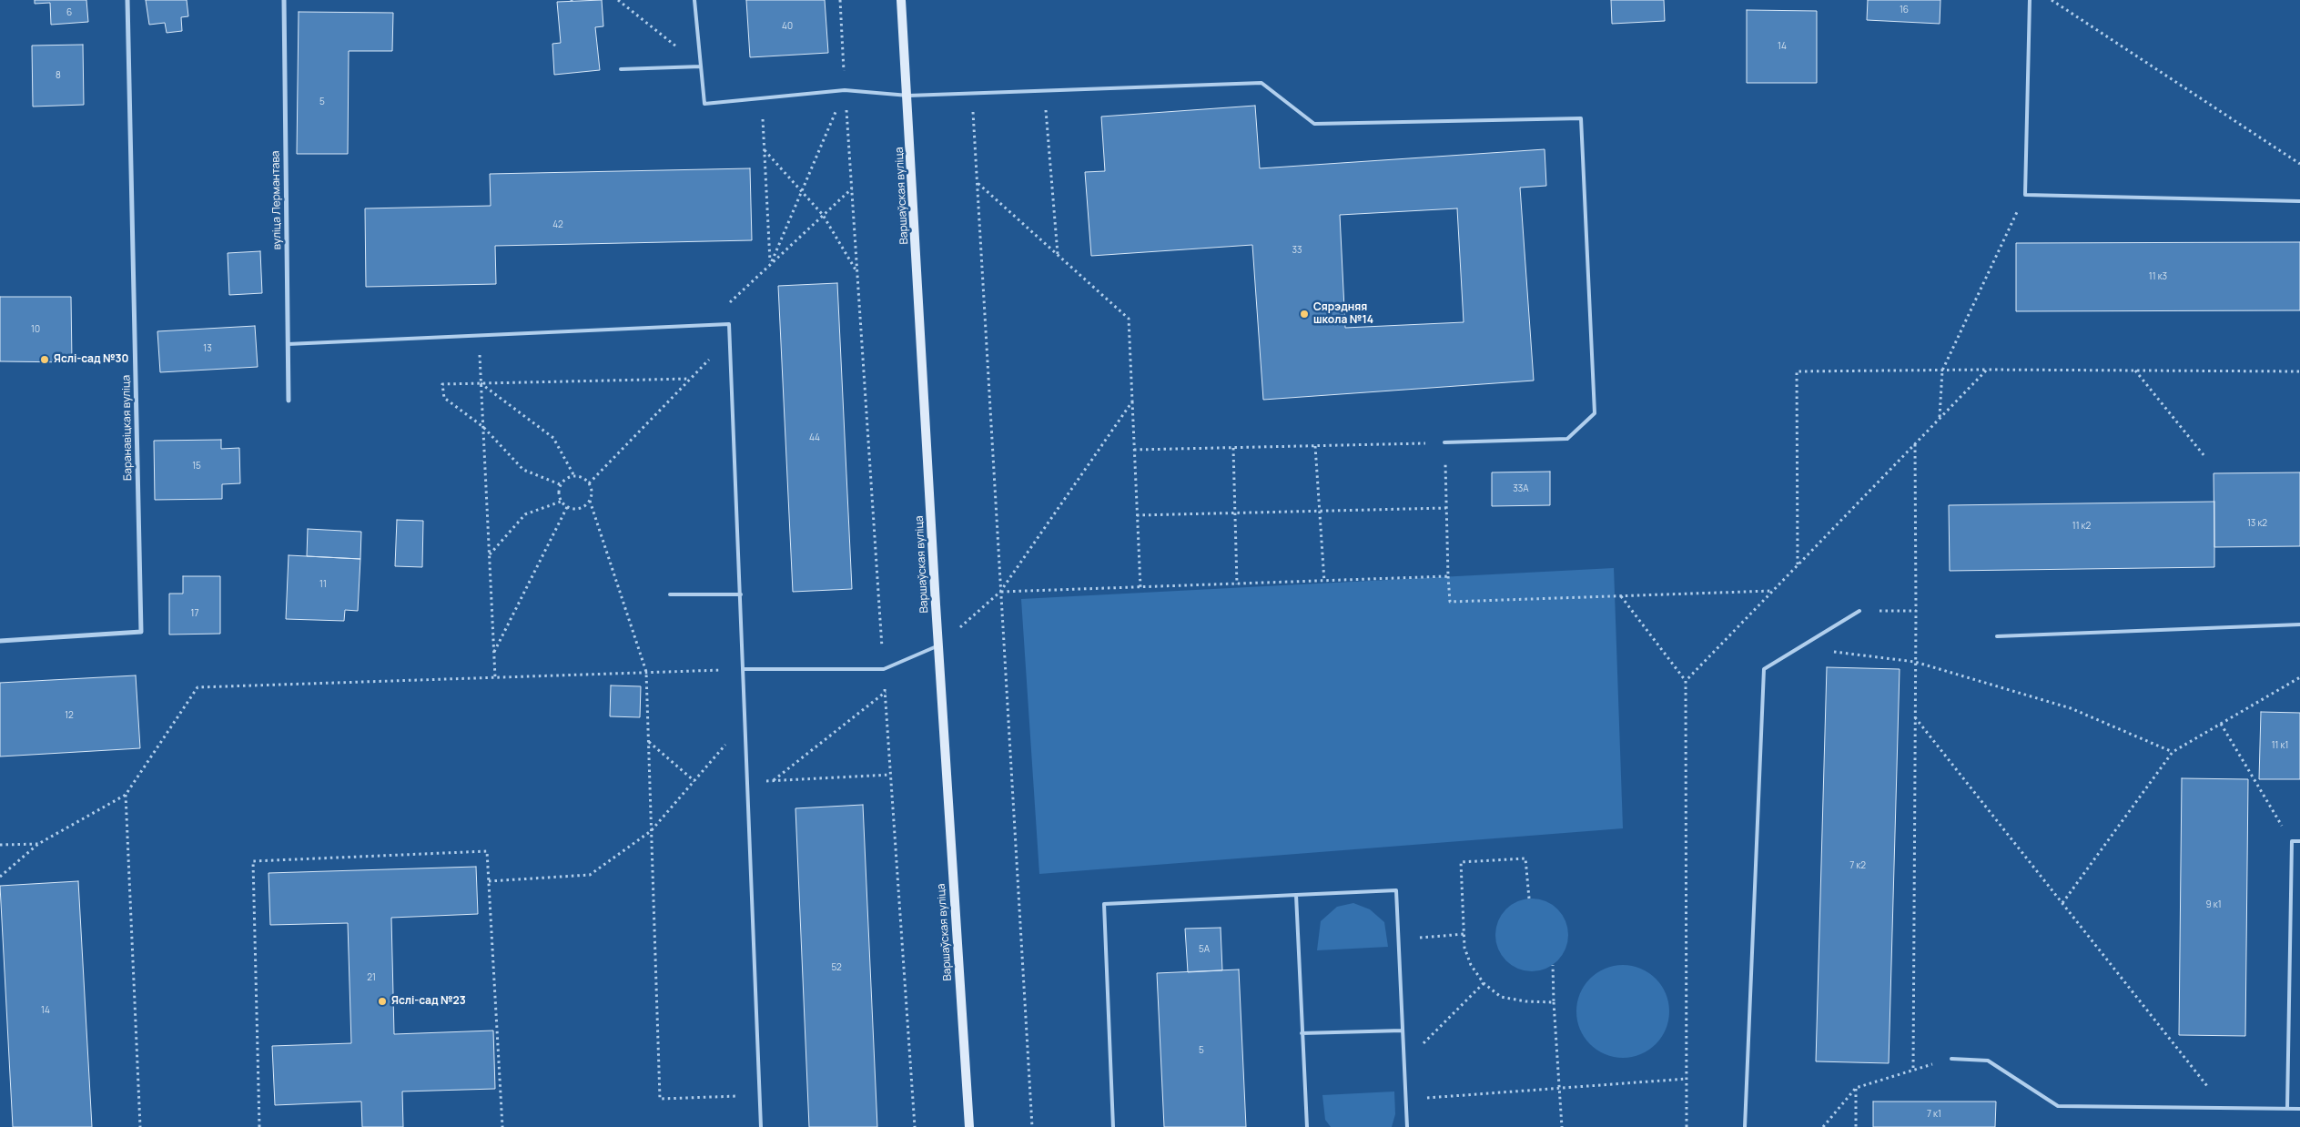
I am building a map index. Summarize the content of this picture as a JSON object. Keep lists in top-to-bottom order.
{
  "streets": {
    "street": ["Варшаўская вуліца", "вуліца Лермантава", "Баранавіцкая вуліца"]
  },
  "places": ["Сярэдняя школа №14", "Яслі-сад №30", "Яслі-сад №23"],
  "house_numbers": [
    "16",
    "6",
    "40",
    "14",
    "8",
    "5",
    "42",
    "33",
    "11 к3",
    "10",
    "13",
    "44",
    "15",
    "33А",
    "13 к2",
    "11 к2",
    "11",
    "17",
    "12",
    "11 к1",
    "7 к2",
    "9 к1",
    "5А",
    "52",
    "21",
    "14",
    "5",
    "7 к1"
  ]
}
